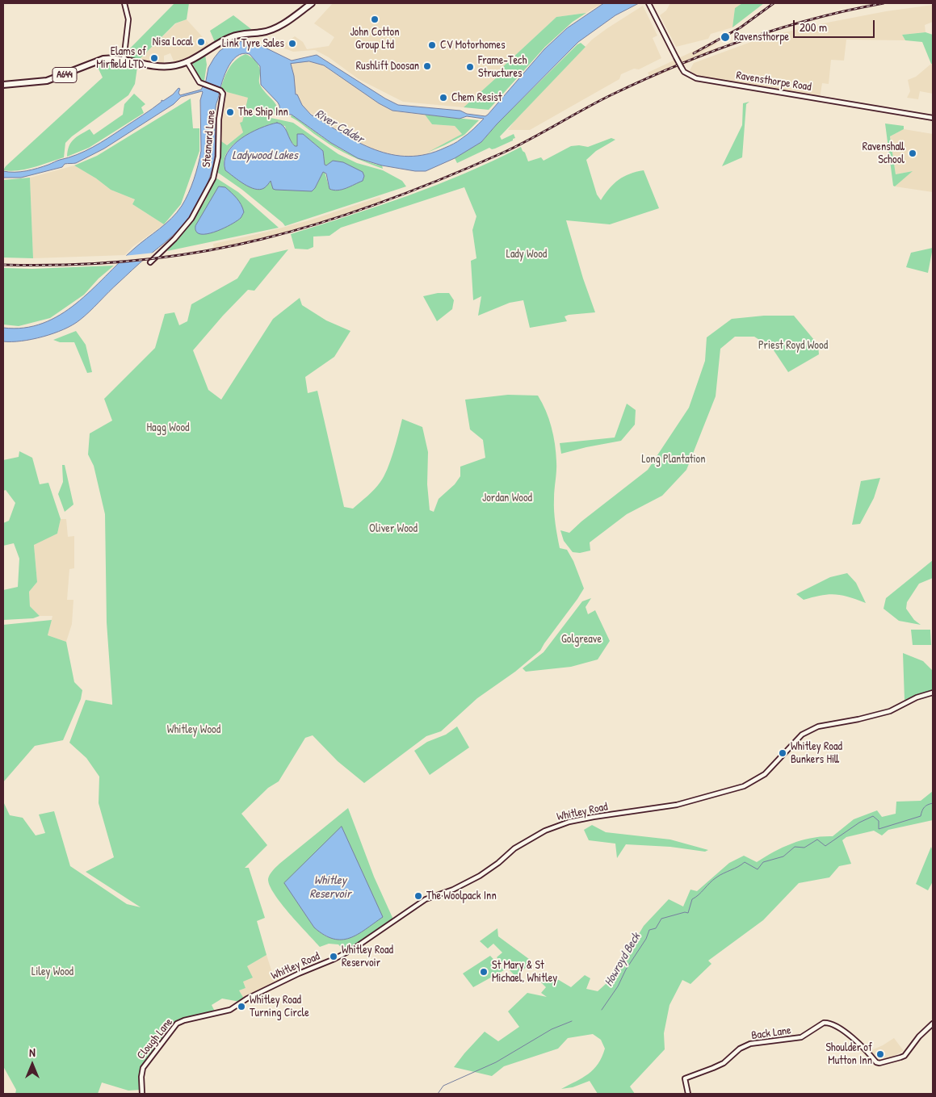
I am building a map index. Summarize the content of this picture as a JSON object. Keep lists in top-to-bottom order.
{
  "streets": {
    "highway": ["A644"],
    "street": [
      "Ravensthorpe Road",
      "Steanard Lane",
      "Whitley Road",
      "Back Lane",
      "Clough Lane"
    ]
  },
  "crossings": [
    ["A644", "Steanard Lane"],
    ["Whitley Road", "Clough Lane"]
  ],
  "water": [
    "River Calder",
    "Ladywood Lakes",
    "Whitley Reservoir",
    "Howroyd Beck"
  ],
  "parks": [
    "Lady Wood",
    "Priest Royd Wood",
    "Hagg Wood",
    "Long Plantation",
    "Jordan Wood",
    "Oliver Wood",
    "Golgreave",
    "Whitley Wood",
    "Liley Wood"
  ],
  "places": [
    "John Cotton Group Ltd",
    "Ravensthorpe",
    "Nisa Local",
    "Link Tyre Sales",
    "CV Motorhomes",
    "Elams of Mirfield LTD.",
    "Rushlift Doosan",
    "Frame-Tech Structures",
    "Chem Resist",
    "The Ship Inn",
    "Ravenshall School",
    "Whitley Road Bunkers Hill",
    "The Woolpack Inn",
    "Whitley Road Reservoir",
    "St Mary & St Michael, Whitley",
    "Whitley Road Turning Circle",
    "Shoulder of Mutton Inn"
  ],
  "scale_bar": "200 m",
  "north": "top"
}
